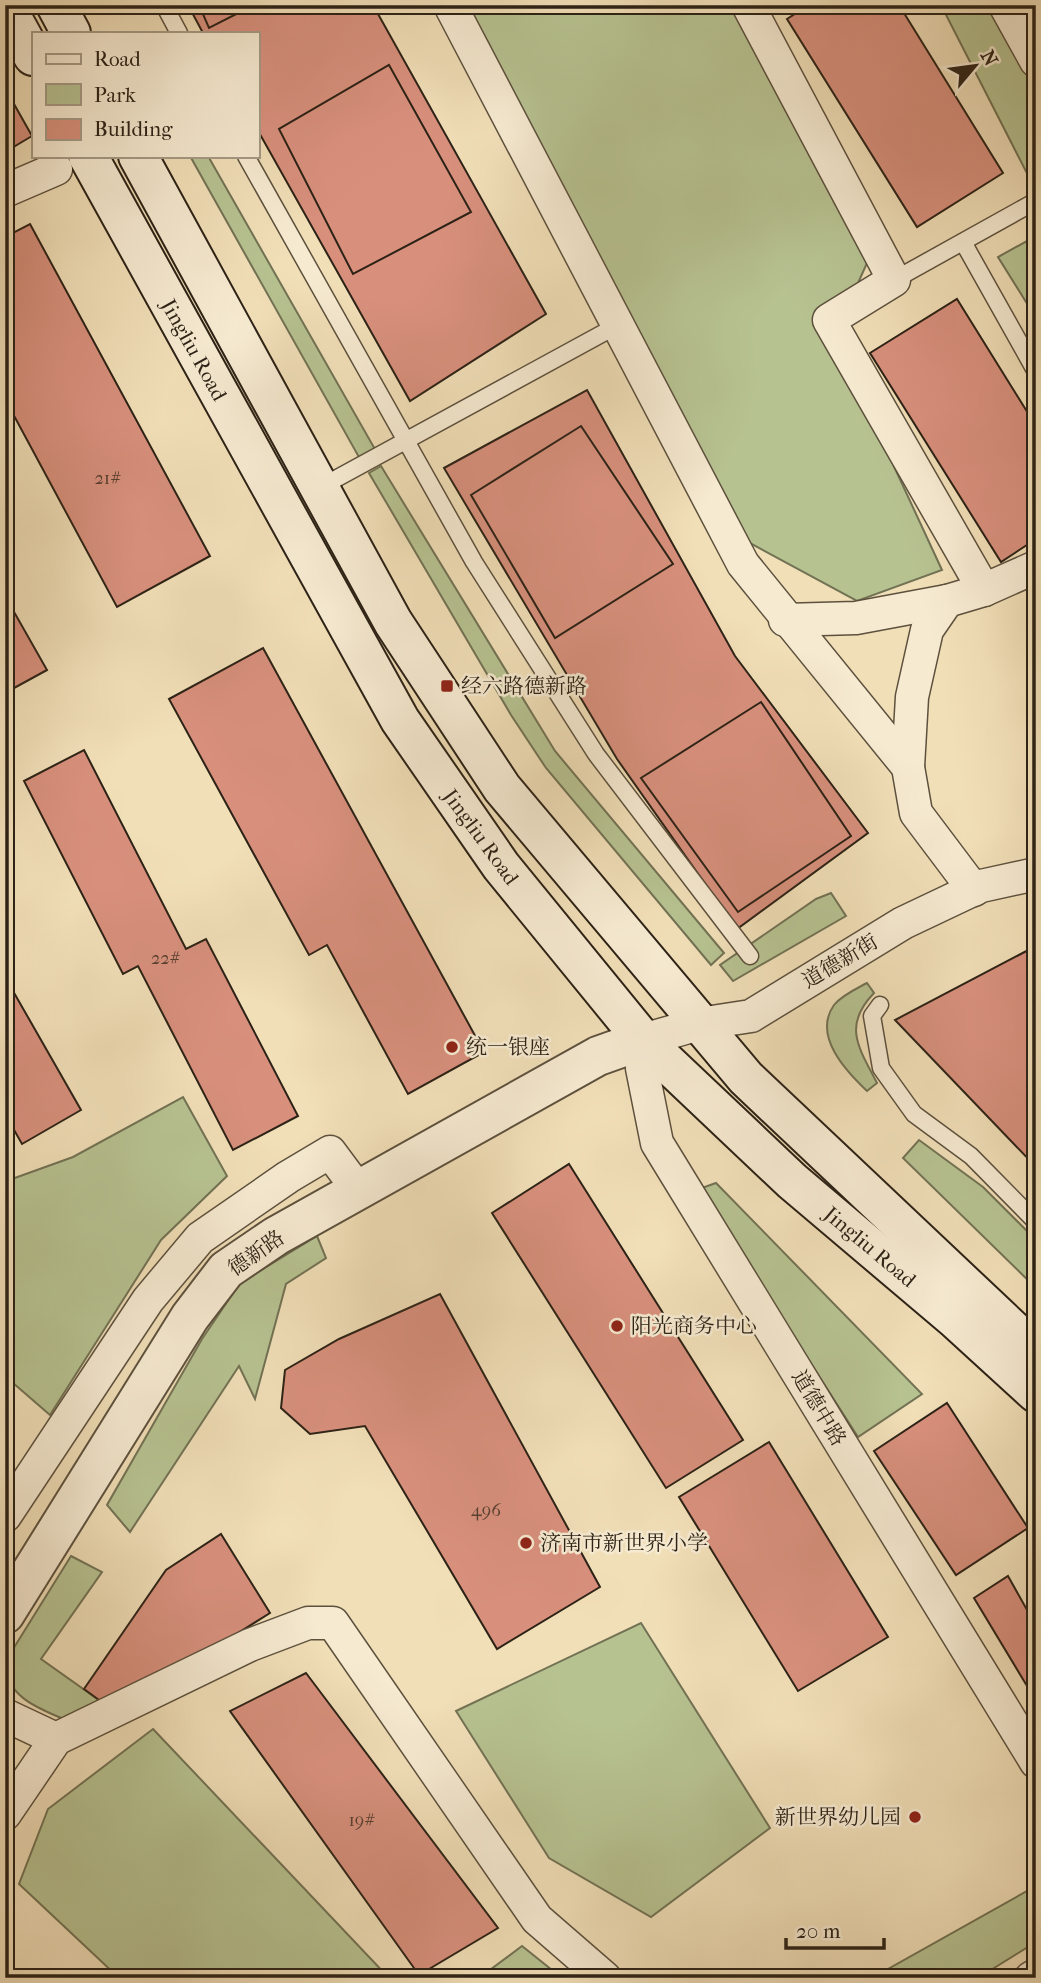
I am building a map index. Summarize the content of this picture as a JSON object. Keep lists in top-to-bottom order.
{
  "streets": {
    "main road": ["Jingliu Road", "德新路"],
    "street": ["道德新街", "道德中路"]
  },
  "crossings": [
    ["Jingliu Road", "道德新街"],
    ["Jingliu Road", "德新路"],
    ["Jingliu Road", "道德中路"],
    ["道德新街", "德新路"],
    ["道德新街", "道德中路"],
    ["德新路", "道德中路"]
  ],
  "places": {
    "transit": ["经六路德新路"],
    "other": [
      "统一银座",
      "阳光商务中心",
      "济南市新世界小学",
      "新世界幼儿园"
    ]
  },
  "house_numbers": [
    "21#",
    "22#",
    "496",
    "19#"
  ],
  "legend": ["Road", "Park", "Building"],
  "scale_bar": "20 m",
  "north": "top right"
}
